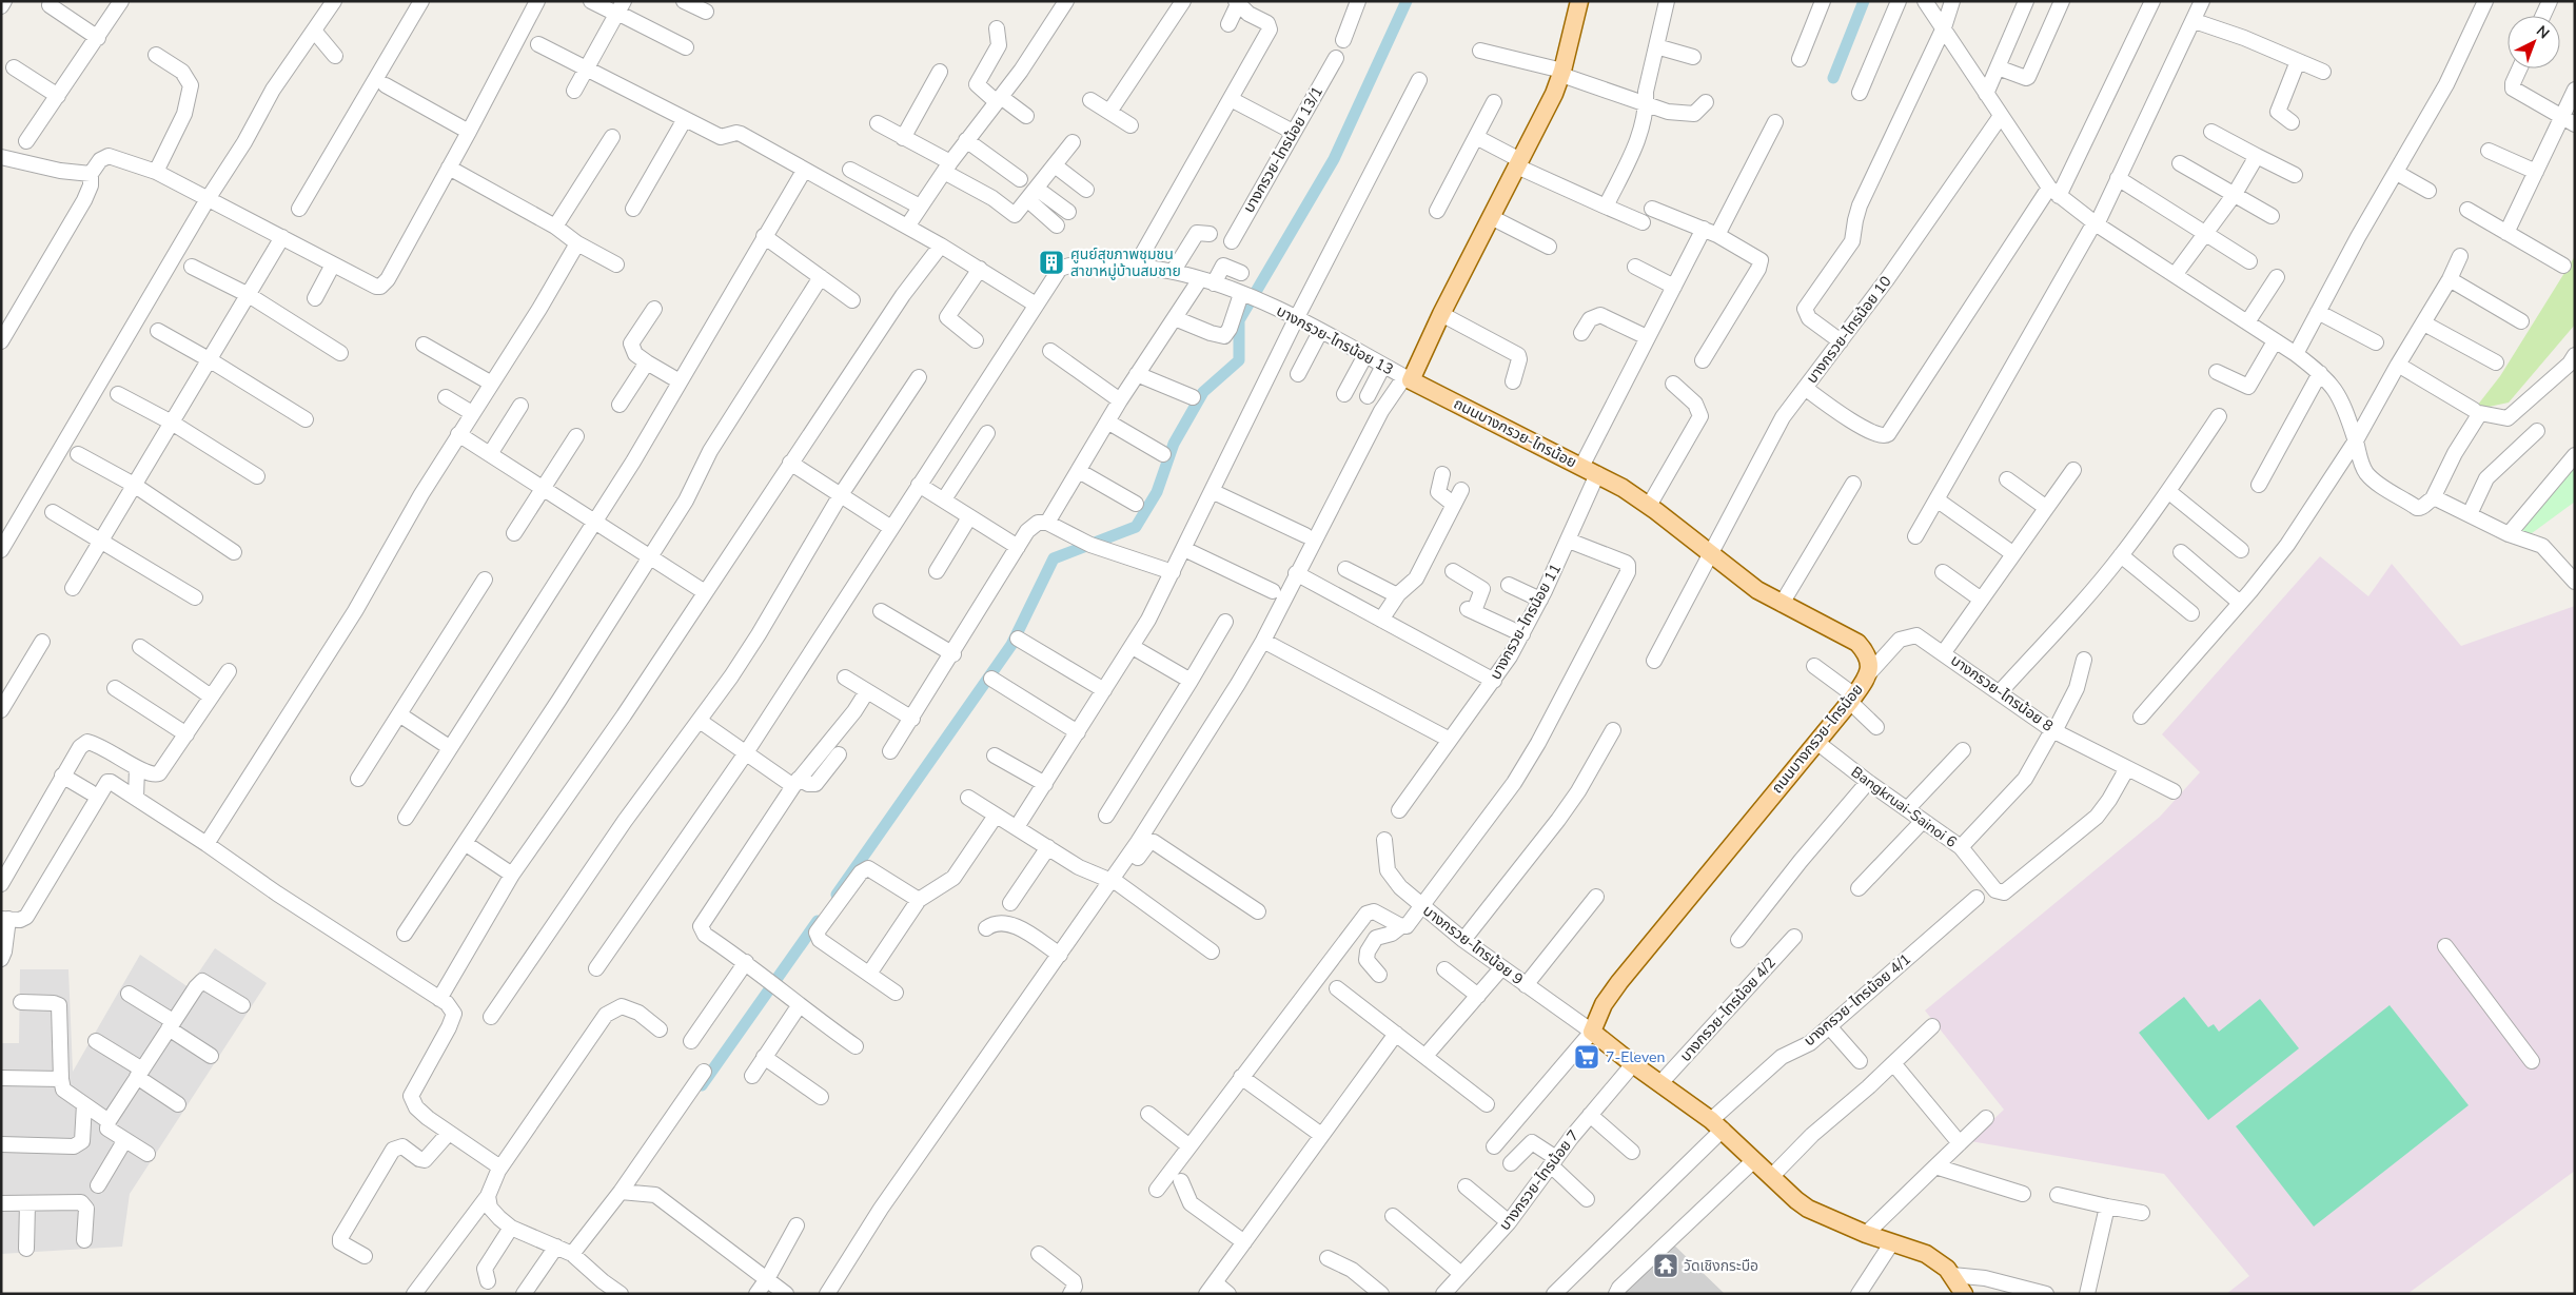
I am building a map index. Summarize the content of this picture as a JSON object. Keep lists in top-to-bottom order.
{
  "streets": {
    "main road": ["ถนนบางกรวย-ไทรน้อย"],
    "street": [
      "บางกรวย-ไทรน้อย 13/1",
      "บางกรวย-ไทรน้อย 10",
      "บางกรวย-ไทรน้อย 13",
      "บางกรวย-ไทรน้อย 11",
      "บางกรวย-ไทรน้อย 8",
      "Bangkruai-Sainoi 6",
      "บางกรวย-ไทรน้อย 9",
      "บางกรวย-ไทรน้อย 4/1",
      "บางกรวย-ไทรน้อย 4/2",
      "บางกรวย-ไทรน้อย 7"
    ]
  },
  "crossings": [
    ["บางกรวย-ไทรน้อย 10", "ถนนบางกรวย-ไทรน้อย"],
    ["บางกรวย-ไทรน้อย 13", "ถนนบางกรวย-ไทรน้อย"],
    ["ถนนบางกรวย-ไทรน้อย", "บางกรวย-ไทรน้อย 11"],
    ["ถนนบางกรวย-ไทรน้อย", "บางกรวย-ไทรน้อย 8"],
    ["ถนนบางกรวย-ไทรน้อย", "Bangkruai-Sainoi 6"],
    ["ถนนบางกรวย-ไทรน้อย", "บางกรวย-ไทรน้อย 9"],
    ["บางกรวย-ไทรน้อย 8", "Bangkruai-Sainoi 6"]
  ],
  "places": {
    "building": ["ศูนย์สุขภาพชุมชน สาขาหมู่บ้านสมชาย"],
    "supermarket": ["7-Eleven"],
    "temple": ["วัดเชิงกระบือ"]
  },
  "north": "top right"
}
